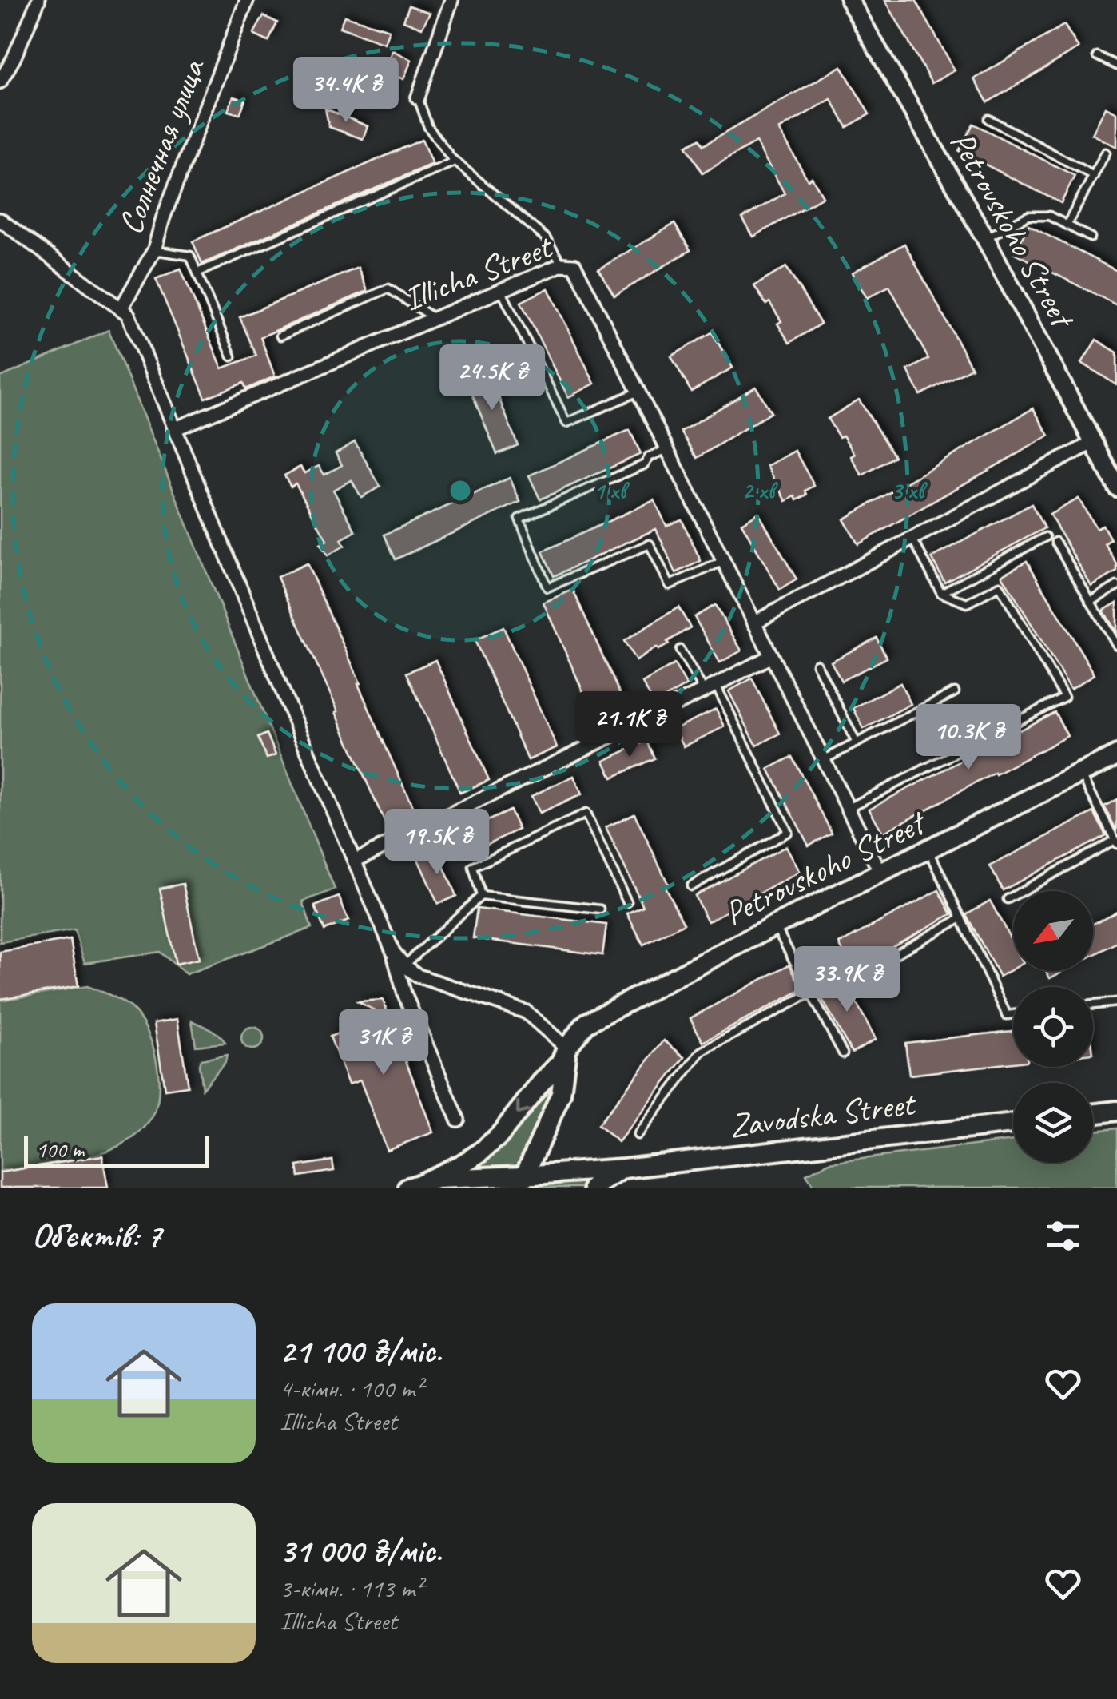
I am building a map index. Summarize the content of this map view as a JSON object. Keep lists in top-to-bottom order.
{
  "streets": {
    "main road": ["Petrovskoho Street", "Zavodska Street"],
    "street": ["Солнечная улица", "Illicha Street"]
  },
  "crossings": [
    ["Petrovskoho Street", "Illicha Street"],
    ["Petrovskoho Street", "Zavodska Street"]
  ],
  "scale_bar": "100 m",
  "north": "bottom left",
  "page": {
    "price": [
      "34.4K ₴",
      "24.5K ₴",
      "21.1K ₴",
      "10.3K ₴",
      "19.5K ₴",
      "33.9K ₴",
      "31K ₴"
    ],
    "scale": "100 m",
    "heading": "Об’єктів: 7",
    "list": [
      {
        "name": "21 100 ₴/міс.",
        "note": "4-кімн. · 100 m² · Illicha Street"
      },
      {
        "name": "31 000 ₴/міс.",
        "note": "3-кімн. · 113 m² · Illicha Street"
      }
    ]
  },
  "rings": ["1 хв", "2 хв", "3 хв"]
}
